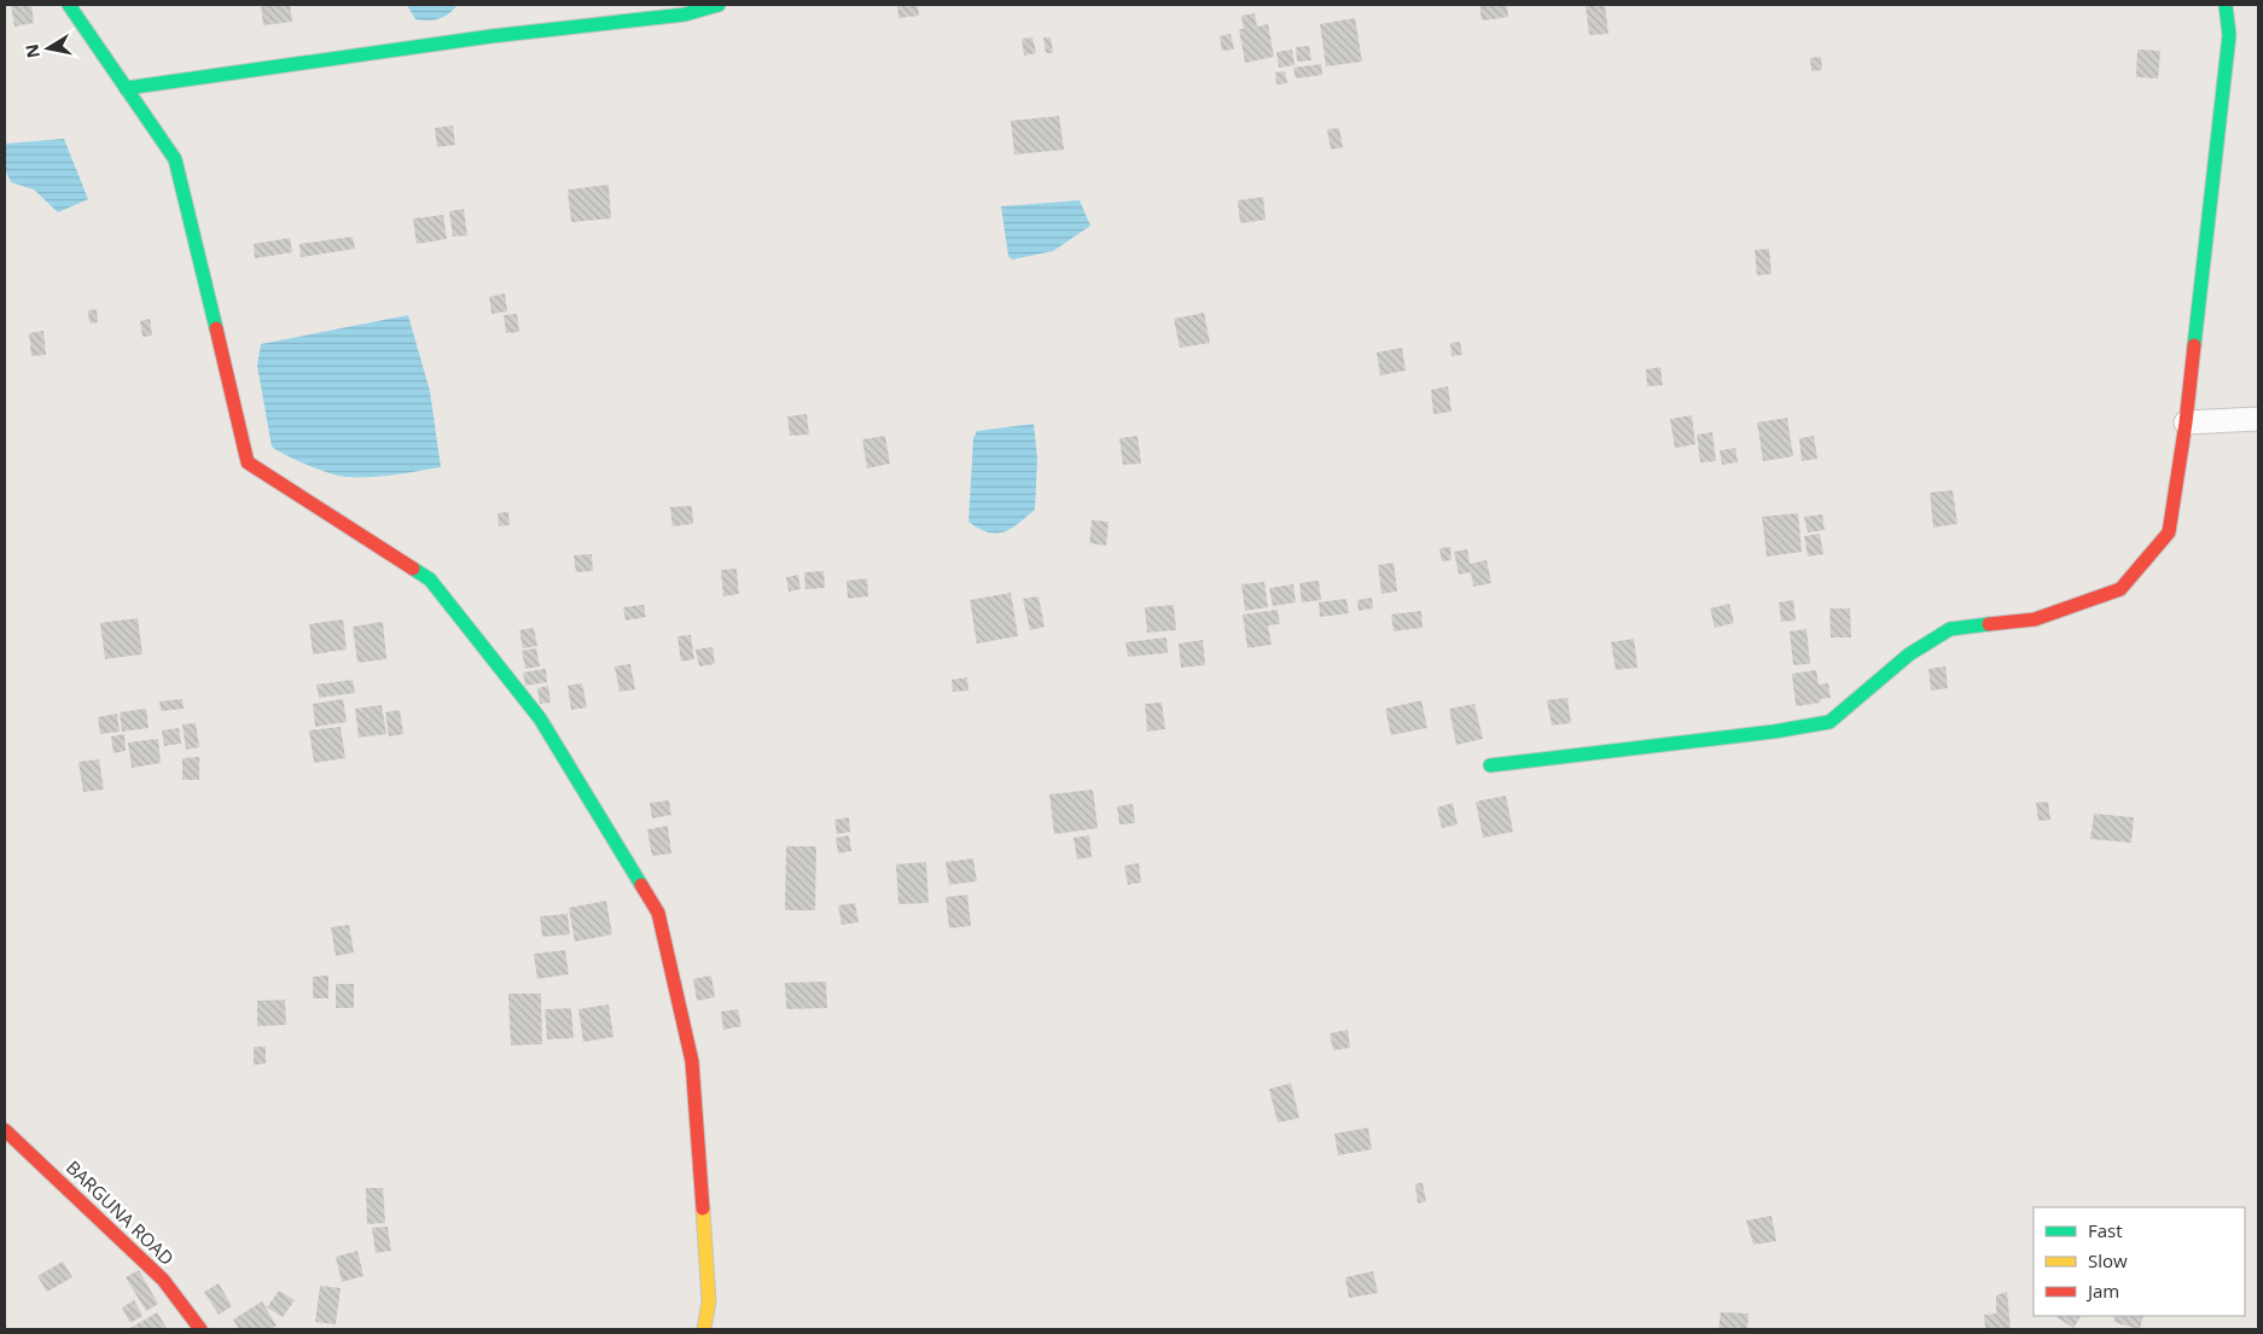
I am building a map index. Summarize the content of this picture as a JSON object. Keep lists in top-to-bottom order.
{
  "streets": {
    "street": ["BARGUNA ROAD"]
  },
  "legend": ["Fast", "Slow", "Jam"],
  "north": "left"
}
